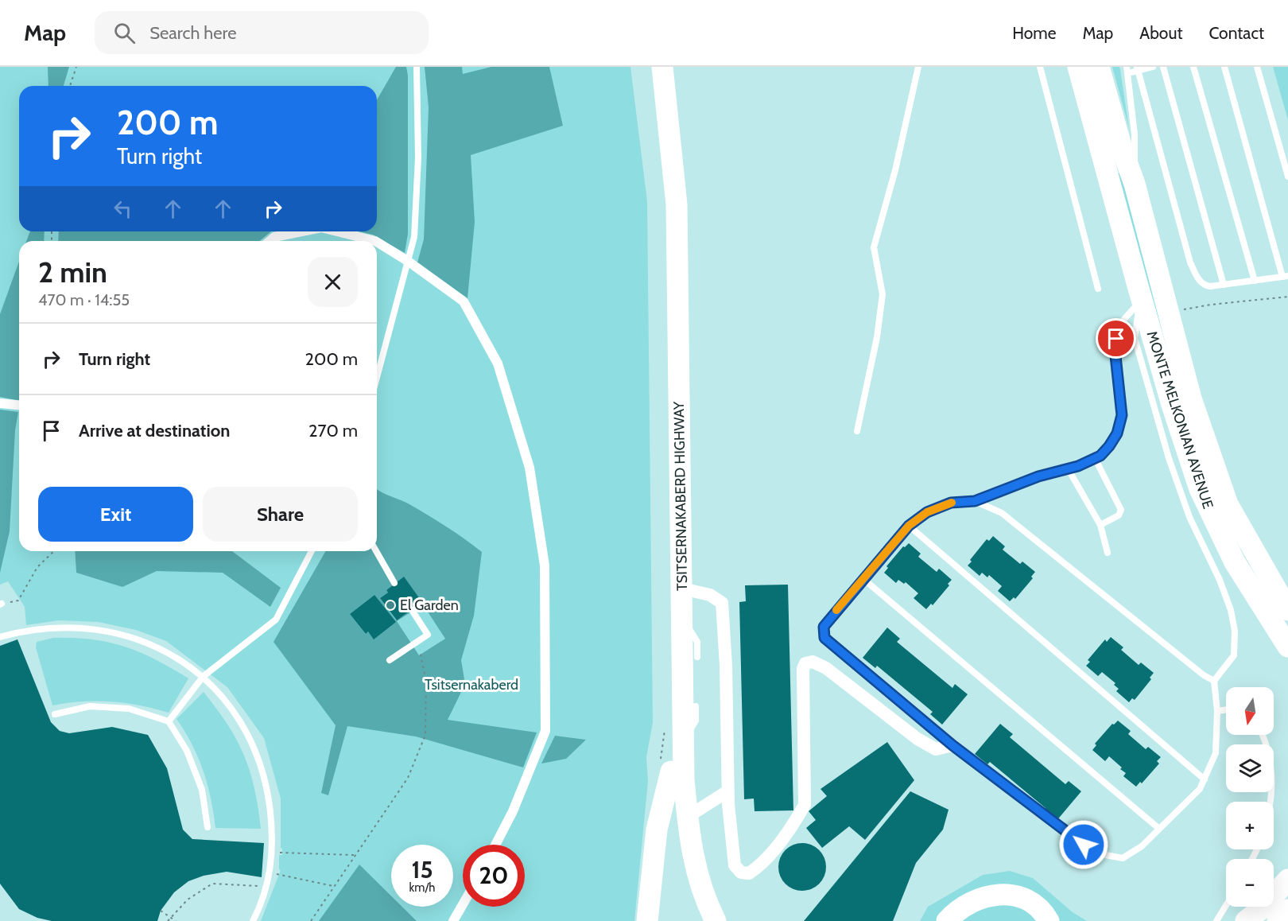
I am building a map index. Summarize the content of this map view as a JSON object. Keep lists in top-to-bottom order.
{
  "streets": {
    "main road": ["MONTE MELKONIAN AVENUE", "TSITSERNAKABERD HIGHWAY"]
  },
  "parks": ["Tsitsernakaberd"],
  "places": ["El Garden"],
  "north": "bottom",
  "page": {
    "header": "Map",
    "search": "Search here",
    "nav": [
      "Home",
      "Map",
      "About",
      "Contact"
    ],
    "turn": ["200 m", "Turn right"],
    "heading": ["2 min", "470 m · 14:55"],
    "list": [
      {
        "name": "Turn right",
        "value": "200 m"
      },
      {
        "name": "Arrive at destination",
        "value": "270 m"
      }
    ],
    "buttons": ["Exit", "Share"],
    "map_buttons": ["+", "−"],
    "speed": "15 km/h",
    "limit": "20"
  }
}
